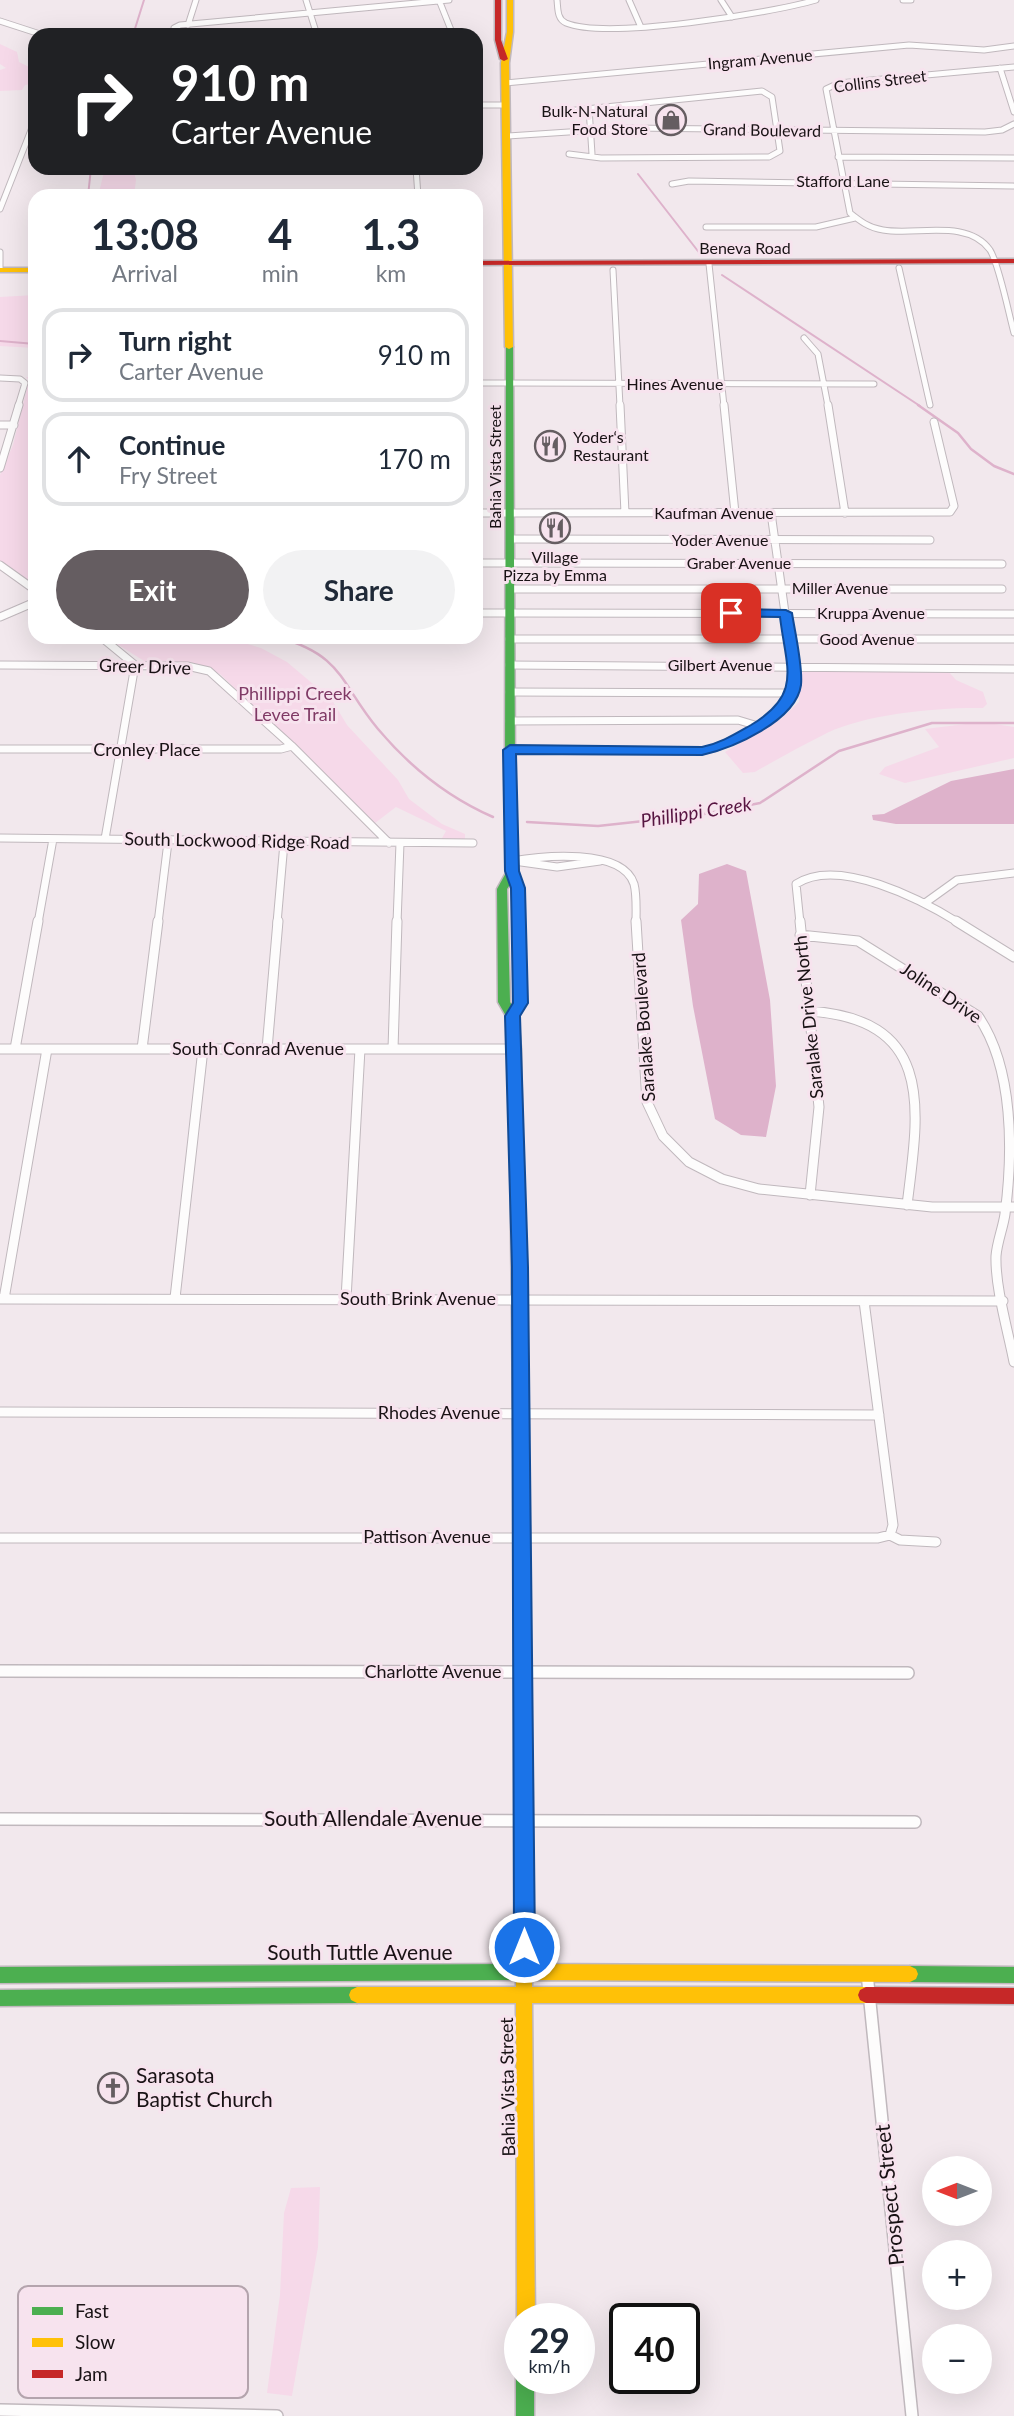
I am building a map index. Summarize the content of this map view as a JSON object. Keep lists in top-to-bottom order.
{
  "streets": {
    "street": [
      "Ingram Avenue",
      "Collins Street",
      "Grand Boulevard",
      "Stafford Lane",
      "Beneva Road",
      "Hines Avenue",
      "Bahia Vista Street",
      "Kaufman Avenue",
      "Yoder Avenue",
      "Graber Avenue",
      "Miller Avenue",
      "Kruppa Avenue",
      "Good Avenue",
      "Gilbert Avenue",
      "Greer Drive",
      "Cronley Place",
      "South Lockwood Ridge Road",
      "Joline Drive",
      "Saralake Drive North",
      "Saralake Boulevard",
      "South Conrad Avenue",
      "South Brink Avenue",
      "Rhodes Avenue",
      "Pattison Avenue",
      "Charlotte Avenue",
      "South Allendale Avenue",
      "South Tuttle Avenue",
      "Prospect Street"
    ]
  },
  "crossings": [
    ["Ingram Avenue", "Bahia Vista Street"],
    ["Collins Street", "Grand Boulevard"],
    ["Collins Street", "Stafford Lane"],
    ["Grand Boulevard", "Bahia Vista Street"],
    ["Beneva Road", "Bahia Vista Street"],
    ["Hines Avenue", "Bahia Vista Street"],
    ["Bahia Vista Street", "Kaufman Avenue"],
    ["Bahia Vista Street", "Yoder Avenue"],
    ["Bahia Vista Street", "Graber Avenue"],
    ["Bahia Vista Street", "Miller Avenue"],
    ["Bahia Vista Street", "Kruppa Avenue"],
    ["Bahia Vista Street", "Good Avenue"],
    ["Bahia Vista Street", "Gilbert Avenue"],
    ["Bahia Vista Street", "Saralake Boulevard"],
    ["Bahia Vista Street", "South Conrad Avenue"],
    ["Bahia Vista Street", "South Brink Avenue"],
    ["Bahia Vista Street", "Rhodes Avenue"],
    ["Bahia Vista Street", "Pattison Avenue"],
    ["Bahia Vista Street", "Charlotte Avenue"],
    ["Bahia Vista Street", "South Allendale Avenue"],
    ["Bahia Vista Street", "South Tuttle Avenue"],
    ["Greer Drive", "Cronley Place"],
    ["Greer Drive", "South Lockwood Ridge Road"],
    ["Joline Drive", "Saralake Drive North"],
    ["Joline Drive", "Saralake Boulevard"],
    ["Joline Drive", "South Brink Avenue"],
    ["Saralake Drive North", "Saralake Boulevard"],
    ["South Tuttle Avenue", "Prospect Street"]
  ],
  "water": ["Phillippi Creek"],
  "parks": ["Phillippi Creek Levee Trail"],
  "places": {
    "shop": ["Bulk-N-Natural Food Store"],
    "restaurant": ["Yoder‘s Restaurant", "Village Pizza by Emma"],
    "church": ["Sarasota Baptist Church"]
  },
  "legend": ["Fast", "Slow", "Jam"],
  "north": "left",
  "page": {
    "turn": ["910 m", "Carter Avenue"],
    "eta": [
      "13:08",
      "Arrival",
      "4",
      "min",
      "1.3",
      "km"
    ],
    "list": [
      {
        "name": "Turn right",
        "note": "Carter Avenue",
        "value": "910 m"
      },
      {
        "name": "Continue",
        "note": "Fry Street",
        "value": "170 m"
      }
    ],
    "buttons": ["Exit", "Share"],
    "map_buttons": ["+", "−"],
    "speed": "29 km/h",
    "limit": "40"
  }
}
